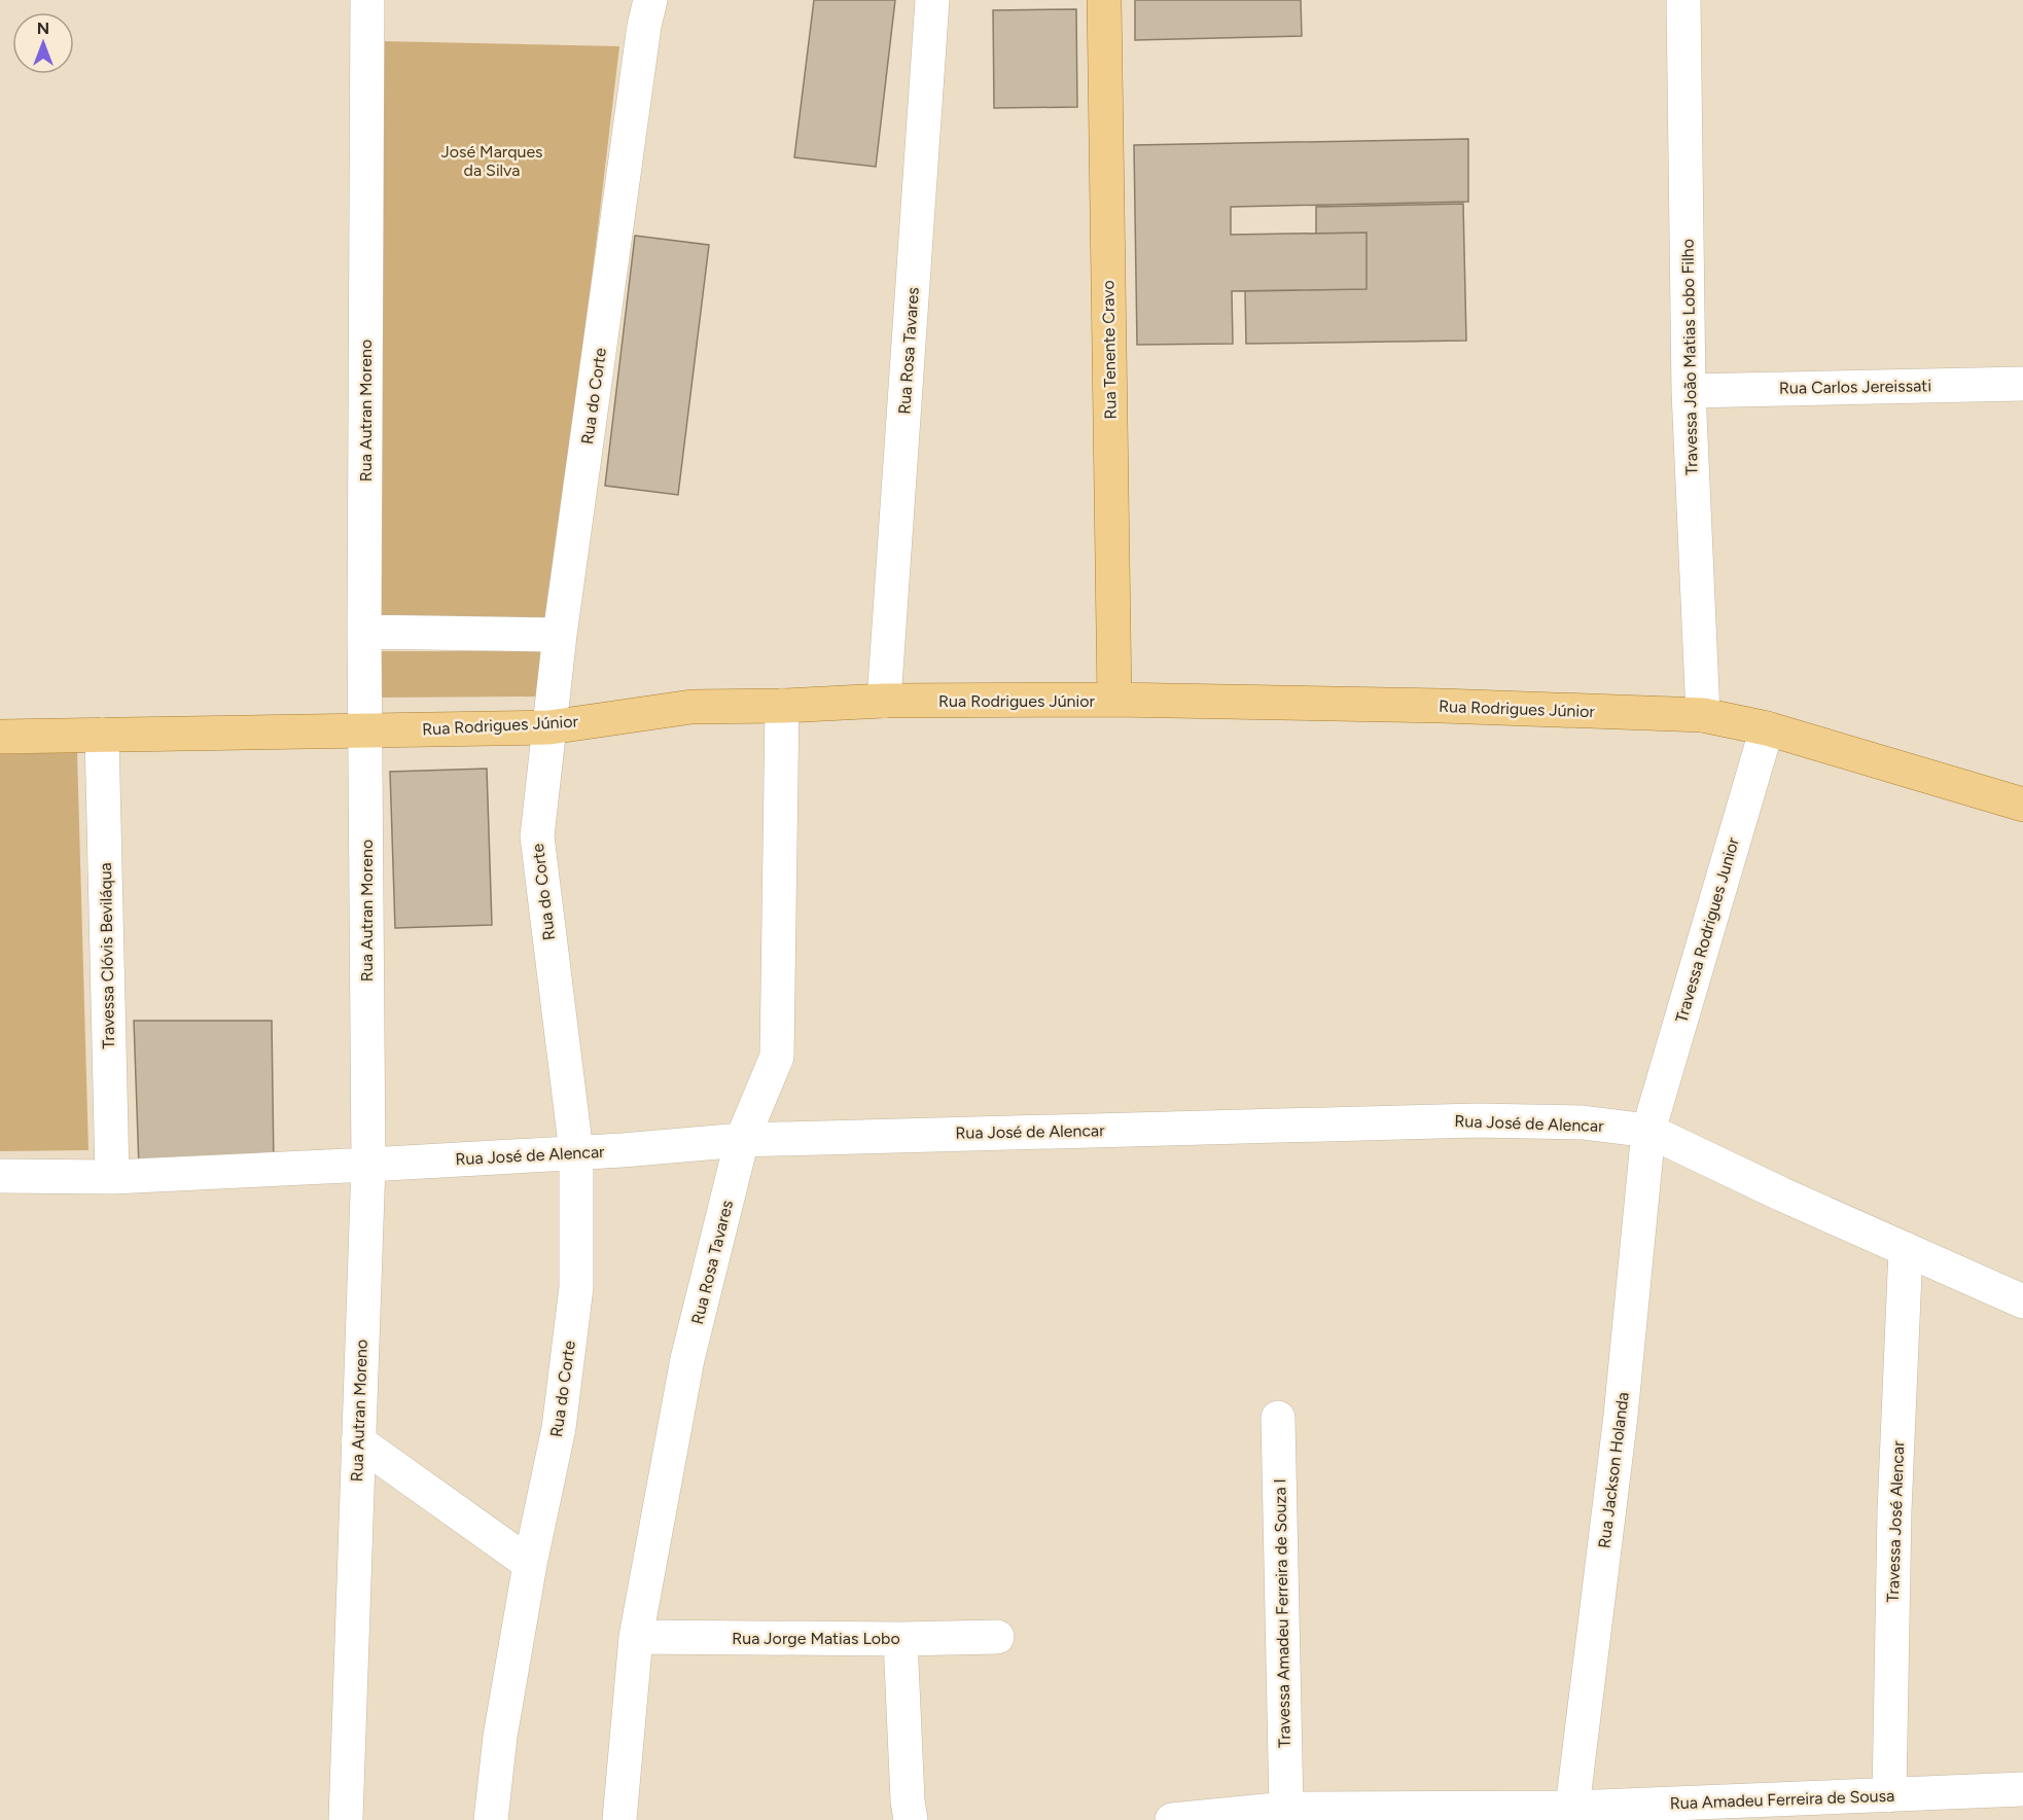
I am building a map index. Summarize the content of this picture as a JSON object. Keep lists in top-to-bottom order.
{
  "streets": {
    "main road": ["Rua Tenente Cravo", "Rua Rodrigues Júnior"],
    "street": [
      "Rua Rosa Tavares",
      "Travessa João Matias Lobo Filho",
      "Rua Carlos Jereissati",
      "Rua do Corte",
      "Rua Autran Moreno",
      "Travessa Rodrigues Junior",
      "Travessa Clóvis Beviláqua",
      "Rua José de Alencar",
      "Rua Jackson Holanda",
      "Travessa José Alencar",
      "Travessa Amadeu Ferreira de Souza I",
      "Rua Jorge Matias Lobo",
      "Rua Amadeu Ferreira de Sousa"
    ]
  },
  "crossings": [
    ["Rua Tenente Cravo", "Rua Rodrigues Júnior"],
    ["Rua Rosa Tavares", "Rua Rodrigues Júnior"],
    ["Rua Rosa Tavares", "Rua José de Alencar"],
    ["Rua Rosa Tavares", "Rua Jorge Matias Lobo"],
    ["Travessa João Matias Lobo Filho", "Rua Carlos Jereissati"],
    ["Travessa João Matias Lobo Filho", "Rua Rodrigues Júnior"],
    ["Rua do Corte", "Rua Rodrigues Júnior"],
    ["Rua do Corte", "Rua José de Alencar"],
    ["Rua Autran Moreno", "Rua Rodrigues Júnior"],
    ["Rua Autran Moreno", "Rua José de Alencar"],
    ["Rua Rodrigues Júnior", "Travessa Rodrigues Junior"],
    ["Rua Rodrigues Júnior", "Travessa Clóvis Beviláqua"],
    ["Travessa Rodrigues Junior", "Rua José de Alencar"],
    ["Travessa Rodrigues Junior", "Rua Jackson Holanda"],
    ["Travessa Clóvis Beviláqua", "Rua José de Alencar"],
    ["Rua José de Alencar", "Rua Jackson Holanda"],
    ["Rua José de Alencar", "Travessa José Alencar"],
    ["Rua Jackson Holanda", "Rua Amadeu Ferreira de Sousa"],
    ["Travessa José Alencar", "Rua Amadeu Ferreira de Sousa"],
    ["Travessa Amadeu Ferreira de Souza I", "Rua Amadeu Ferreira de Sousa"]
  ],
  "parks": ["José Marques da Silva"],
  "north": "top"
}
